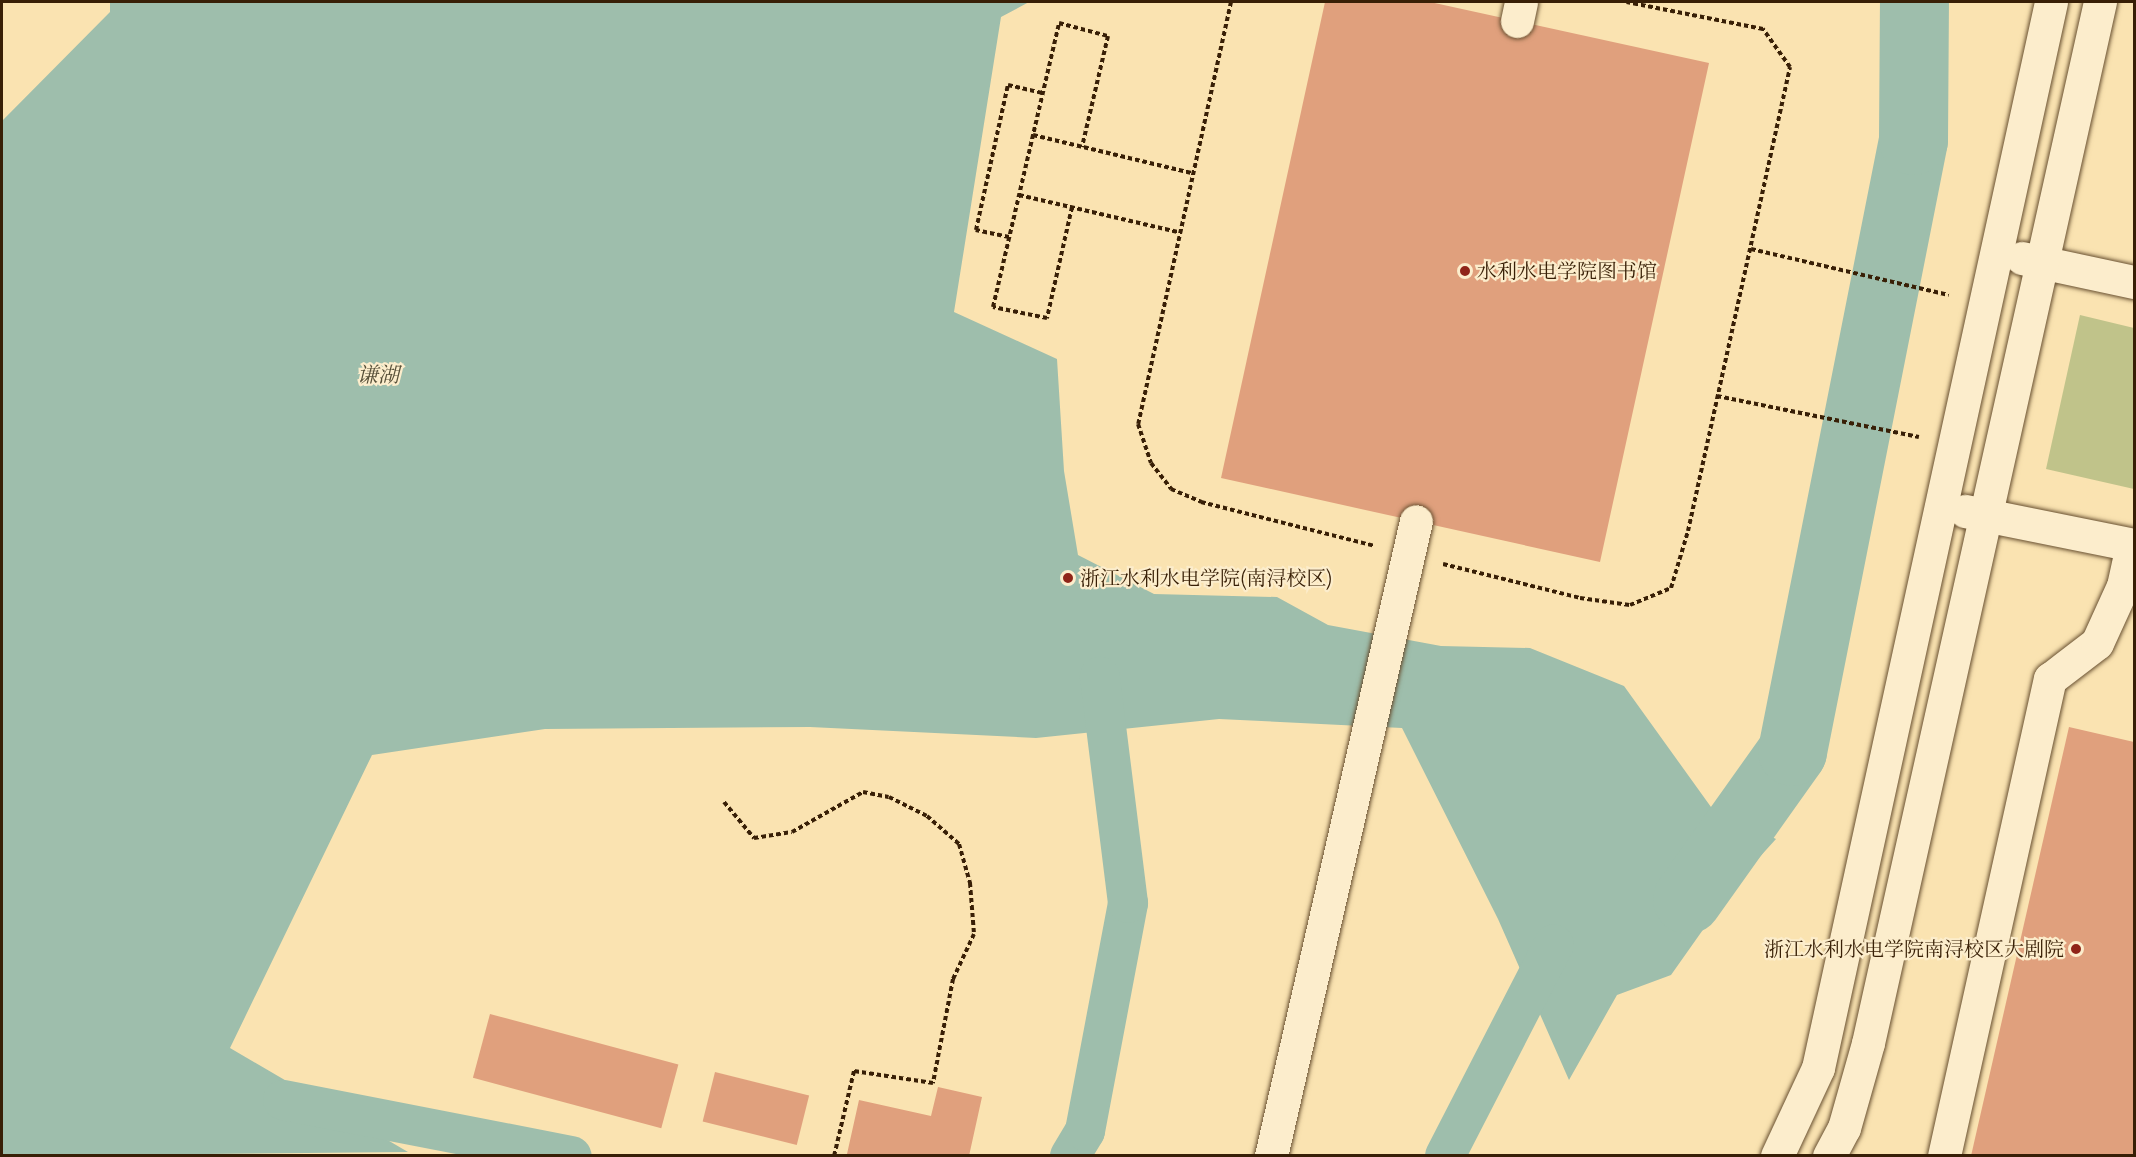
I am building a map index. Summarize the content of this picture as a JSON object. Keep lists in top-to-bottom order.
{
  "water": ["谦湖"],
  "places": ["水利水电学院图书馆", "浙江水利水电学院(南浔校区)", "浙江水利水电学院南浔校区大剧院"]
}
